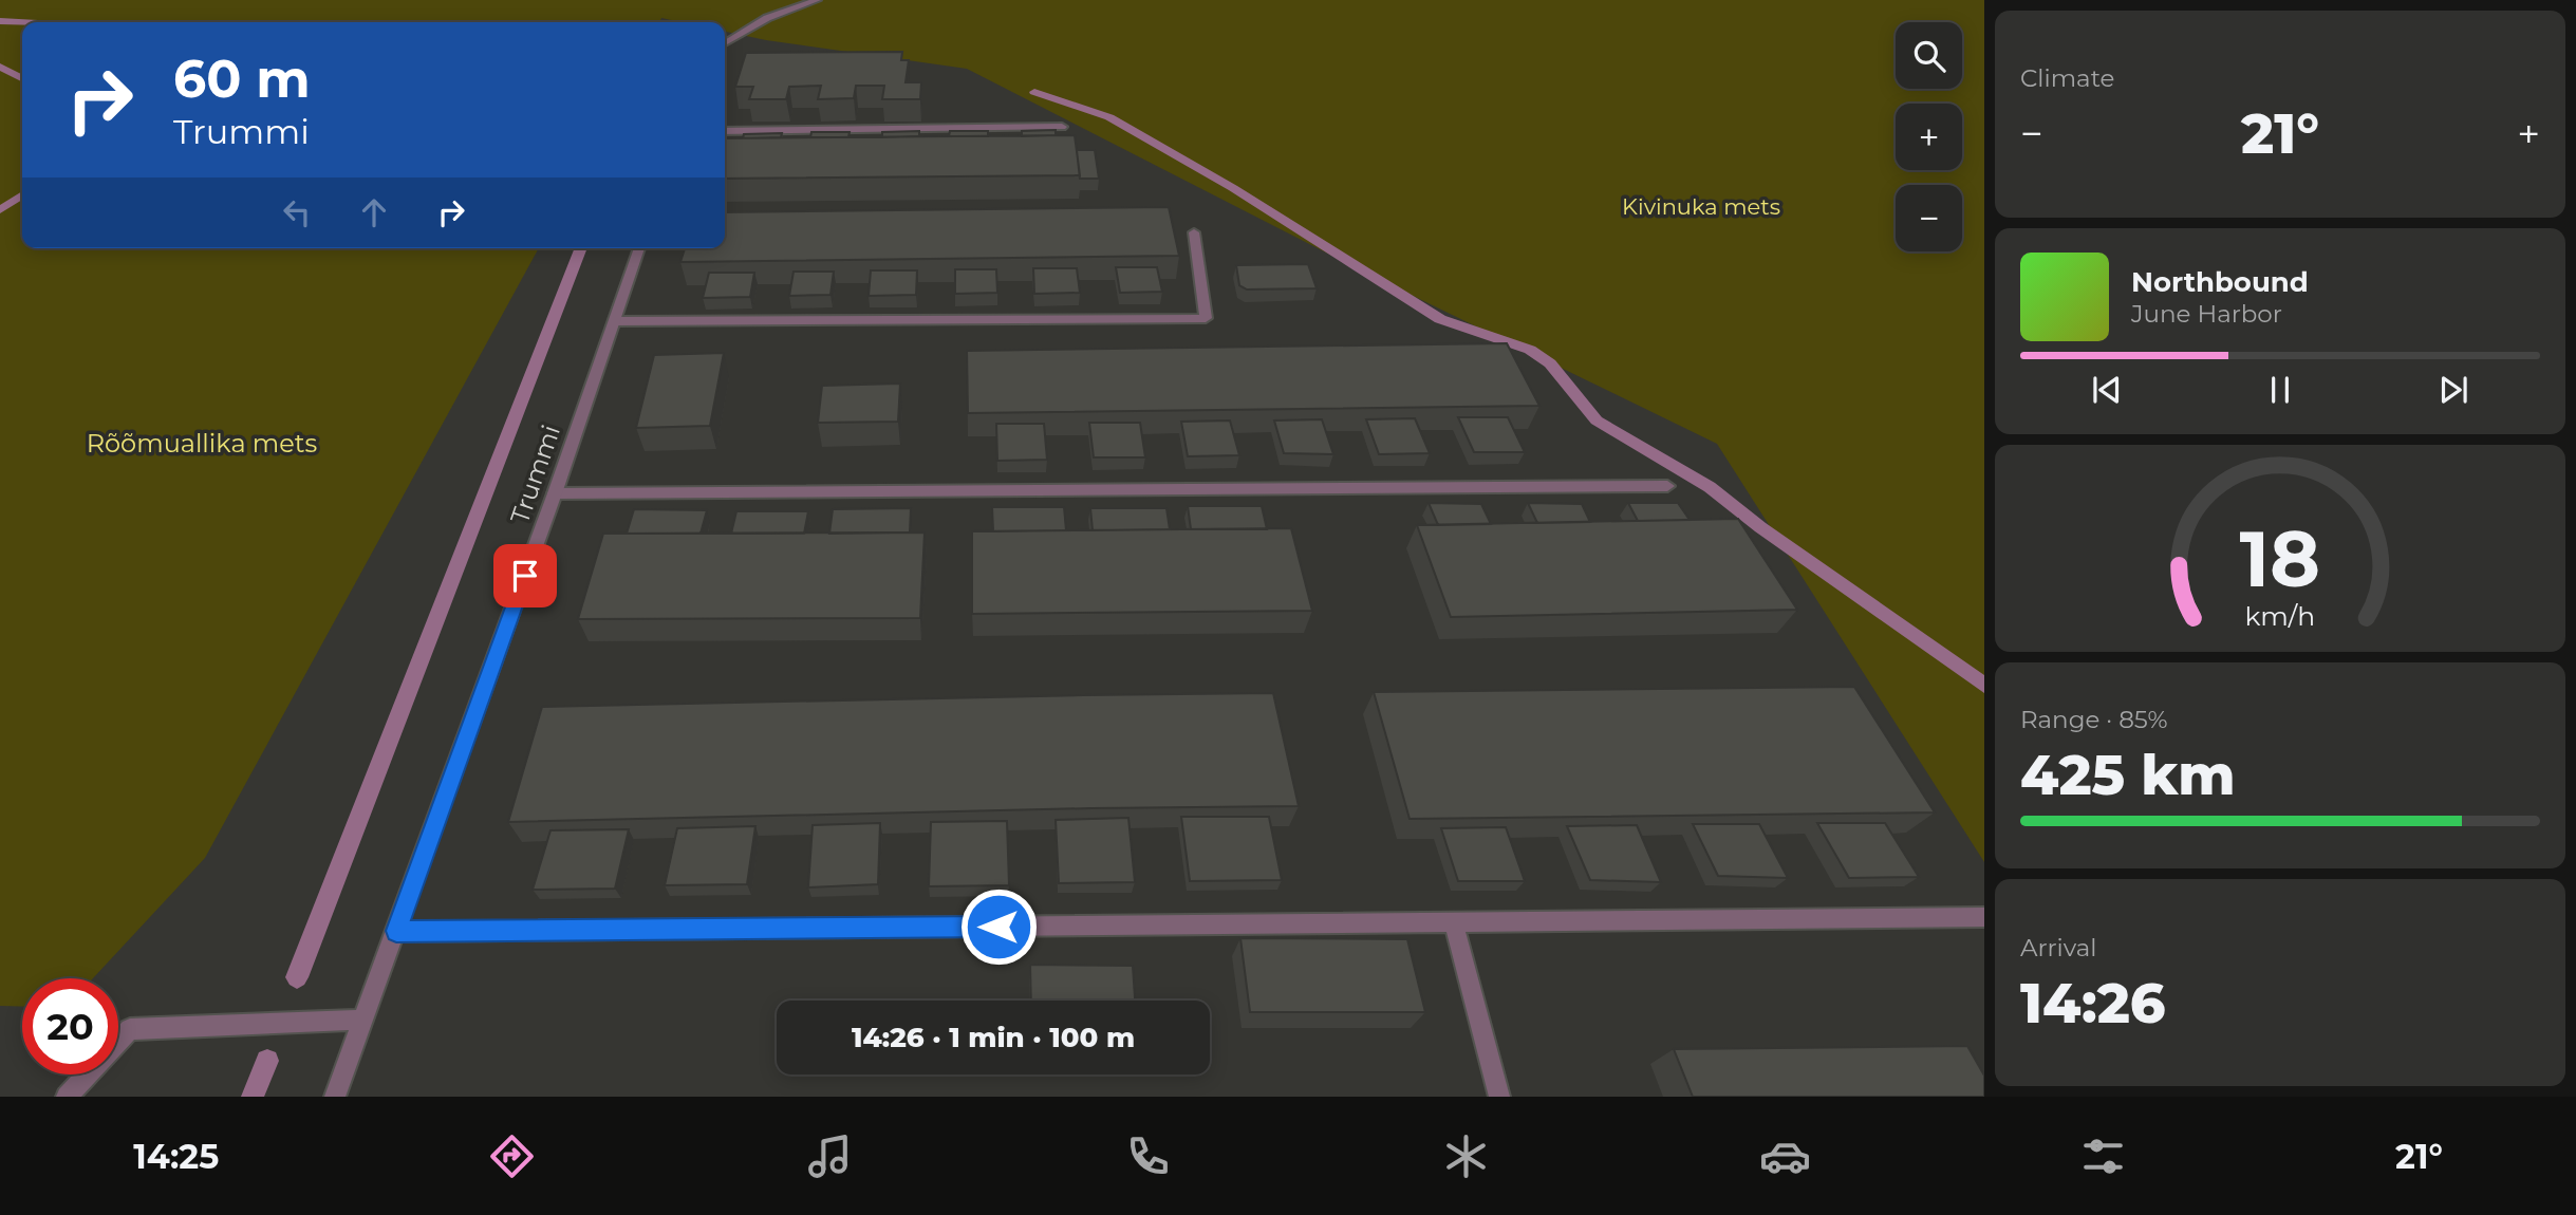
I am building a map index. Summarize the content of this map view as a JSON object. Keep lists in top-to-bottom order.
{
  "streets": {
    "street": ["Trummi"]
  },
  "parks": ["Kivinuka mets", "Rõõmuallika mets"],
  "page": {
    "tile": [
      "Climate",
      ["Range · 85%", "425 km"],
      ["Arrival", "14:26"]
    ],
    "map_buttons": ["+", "−"],
    "turn": ["60 m", "Trummi"],
    "heat": ["−", "21°", "+"],
    "song": ["Northbound", "June Harbor"],
    "limit": "20",
    "trip": "14:26 · 1 min · 100 m",
    "tabs": ["14:25", "21°"],
    "gauge": ["18", "km/h"]
  }
}
